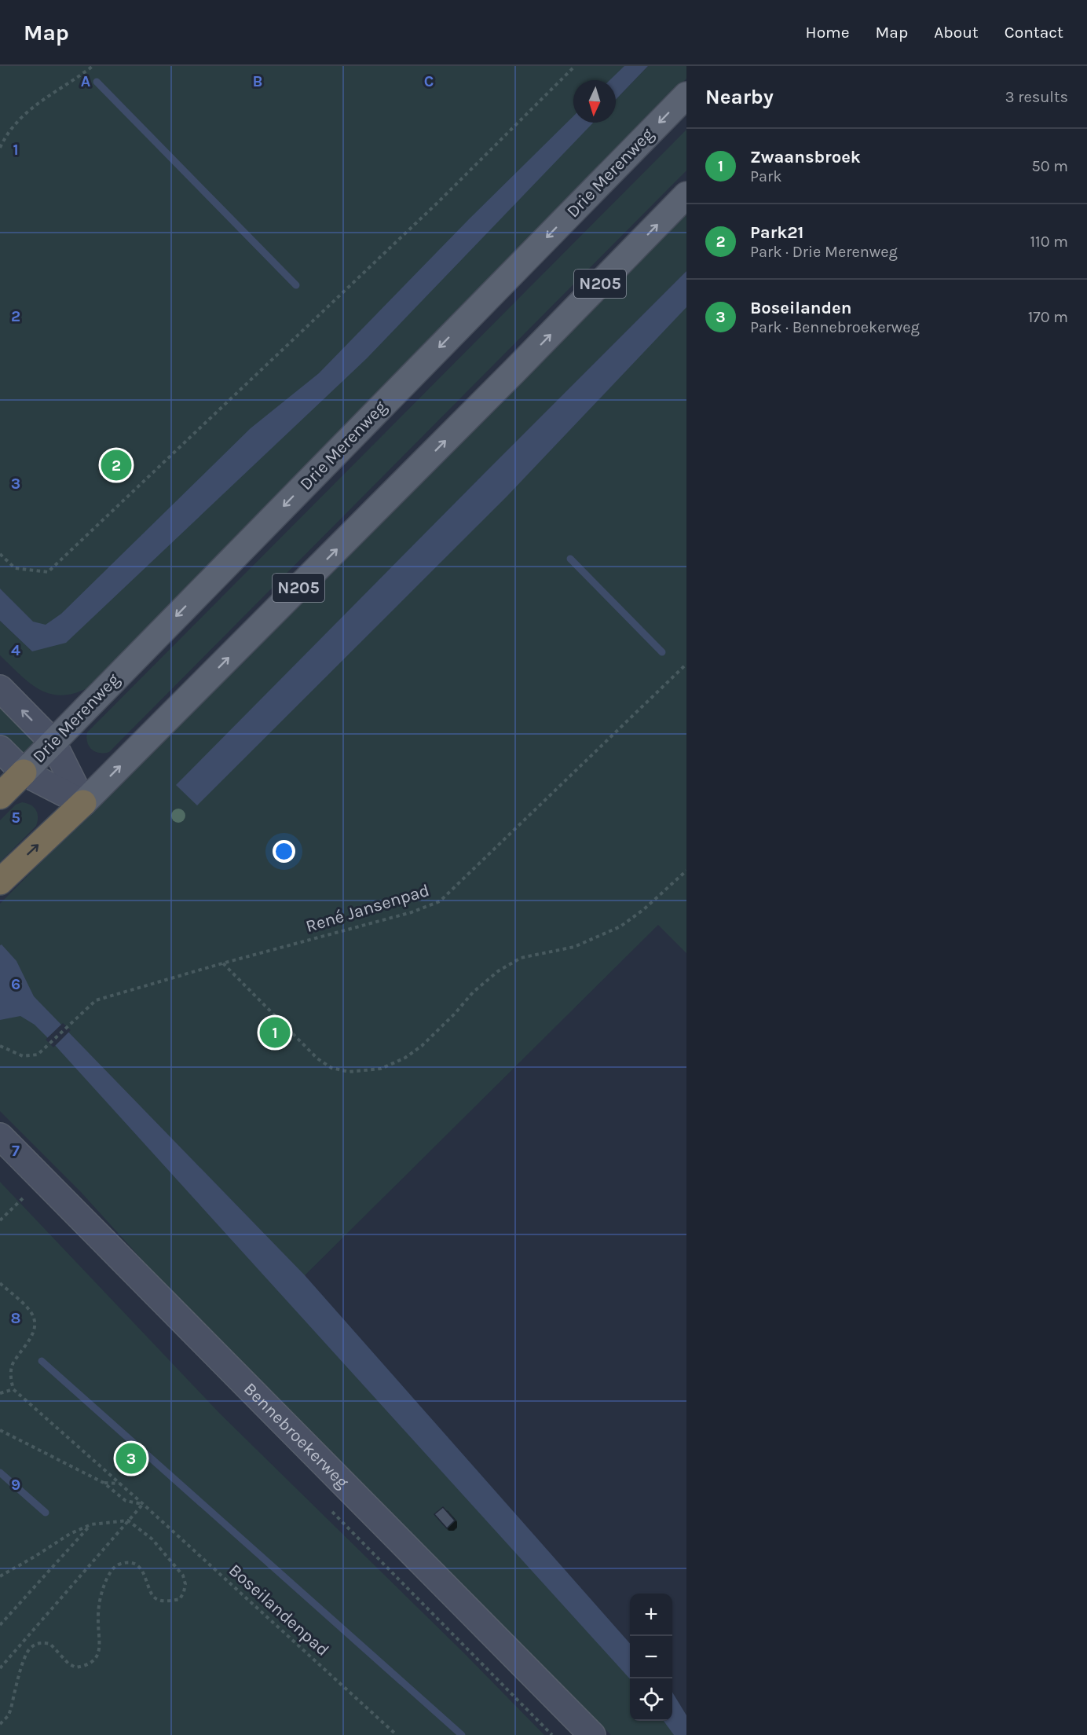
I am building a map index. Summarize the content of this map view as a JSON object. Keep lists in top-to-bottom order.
{
  "streets": {
    "highway": ["Drie Merenweg", "N205"],
    "street": ["Bennebroekerweg"],
    "path": ["René Jansenpad", "Boseilandenpad"]
  },
  "north": "bottom",
  "page": {
    "header": "Map",
    "nav": [
      "Home",
      "Map",
      "About",
      "Contact"
    ],
    "heading": ["Nearby", "3 results"],
    "list": [
      {
        "mark": "1",
        "name": "Zwaansbroek",
        "note": "Park",
        "value": "50 m"
      },
      {
        "mark": "2",
        "name": "Park21",
        "note": "Park · Drie Merenweg",
        "value": "110 m"
      },
      {
        "mark": "3",
        "name": "Boseilanden",
        "note": "Park · Bennebroekerweg",
        "value": "170 m"
      }
    ],
    "pins": ["2", "1", "3"],
    "map_buttons": ["+", "−"]
  },
  "grid": {
    "columns": ["A", "B", "C"],
    "rows": [
      "1",
      "2",
      "3",
      "4",
      "5",
      "6",
      "7",
      "8",
      "9"
    ]
  }
}
